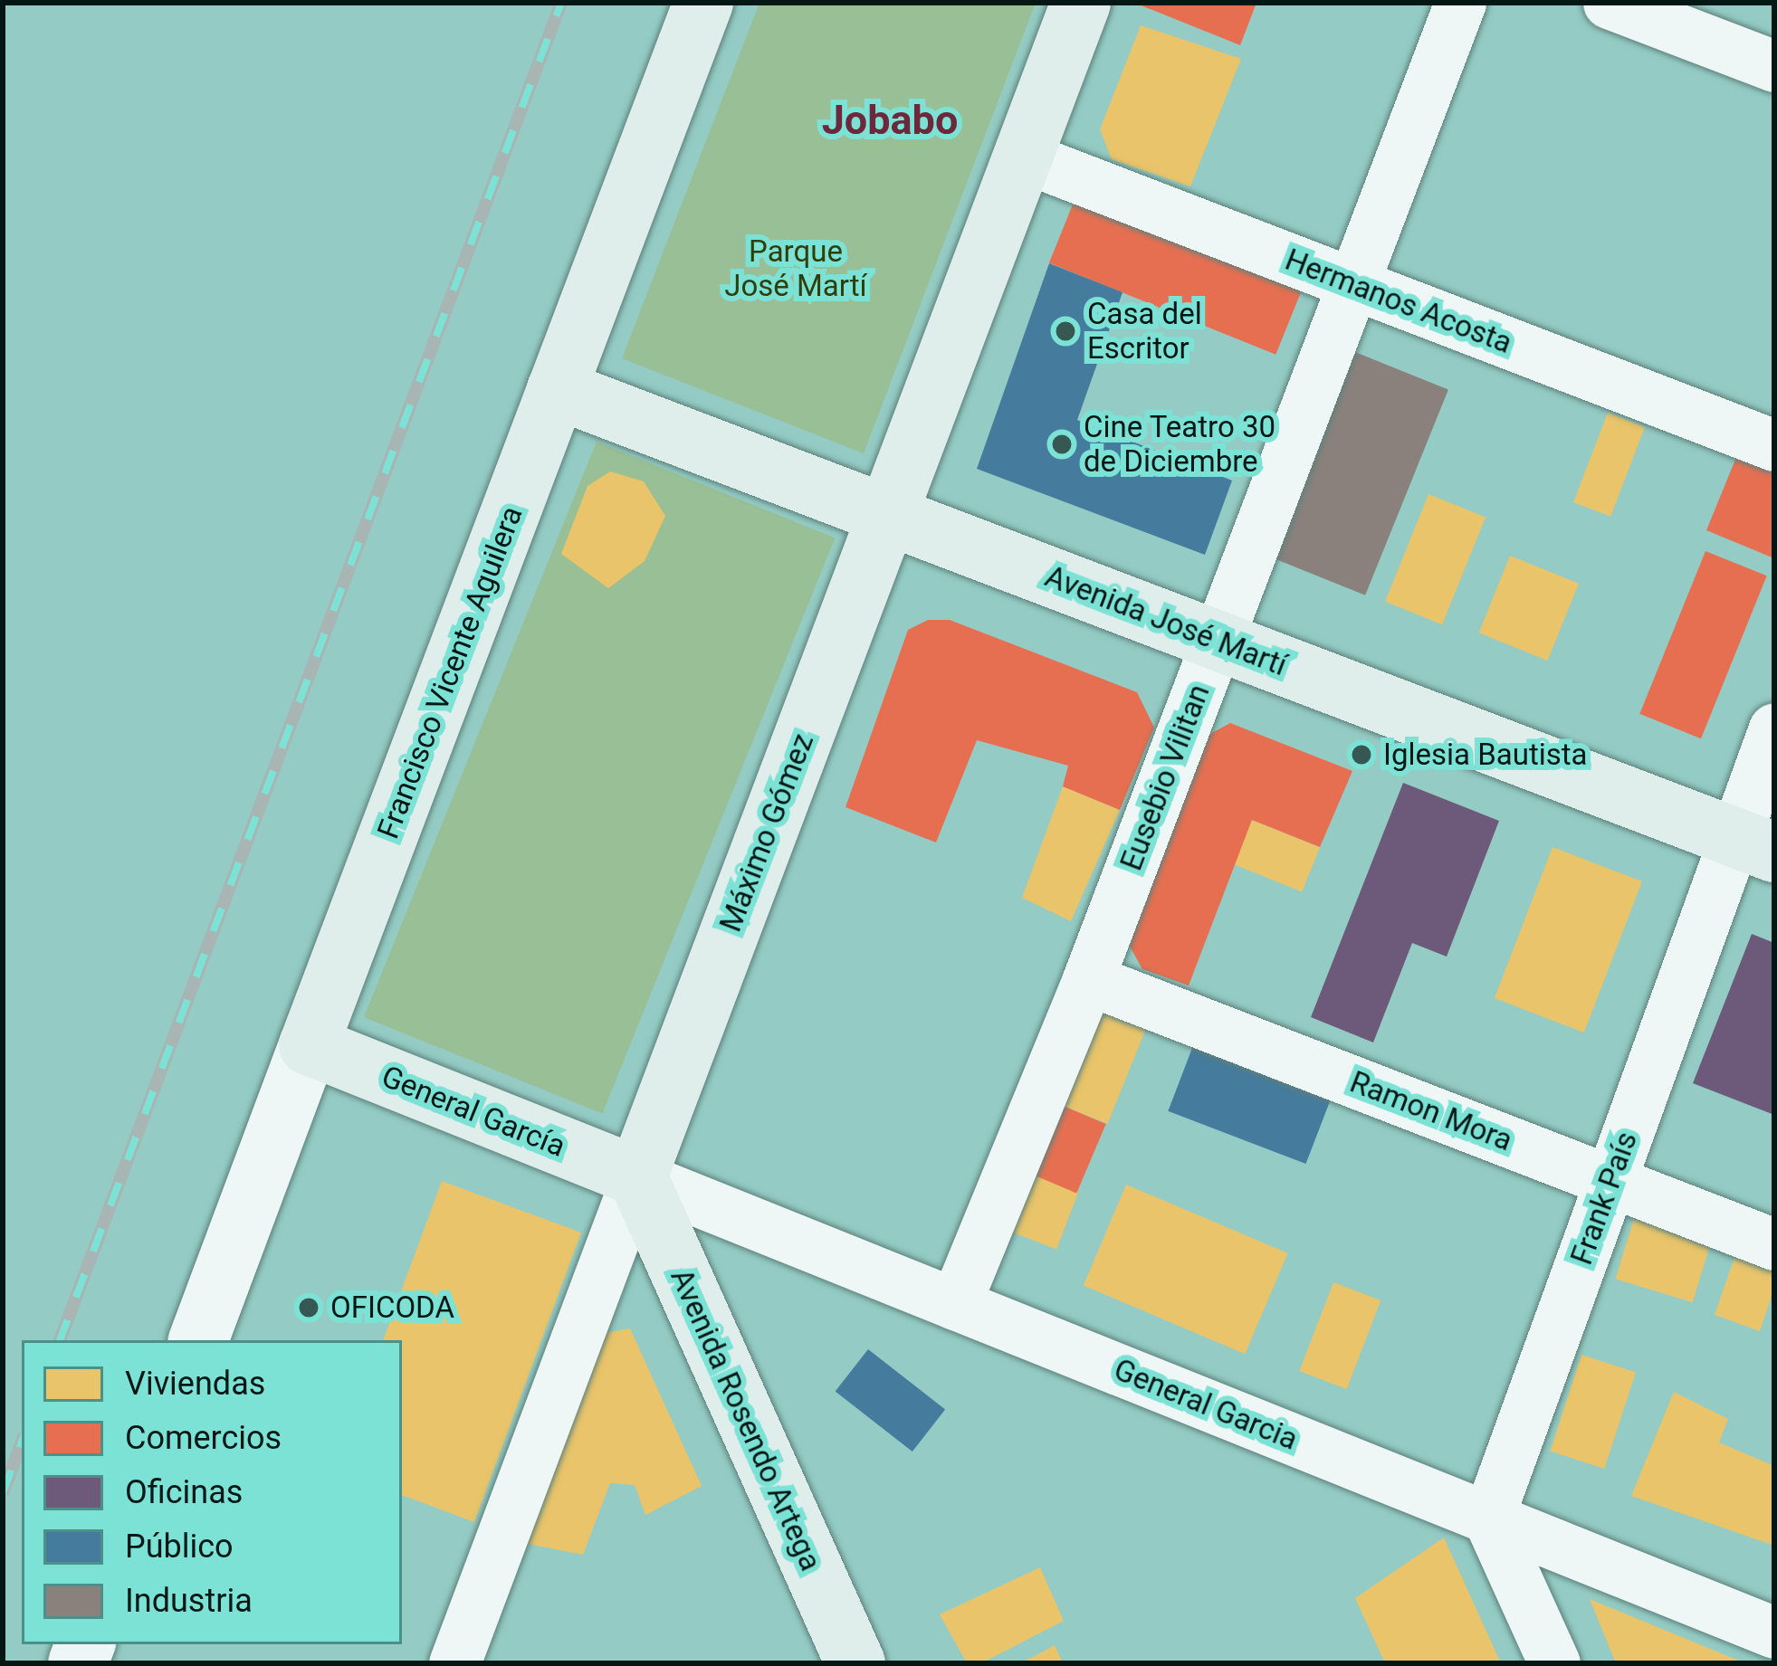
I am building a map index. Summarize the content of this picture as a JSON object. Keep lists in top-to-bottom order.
{
  "streets": {
    "main road": [
      "Avenida José Martí",
      "Francisco Vicente Aguilera",
      "Máximo Gómez",
      "General García",
      "Avenida Rosendo Artega"
    ],
    "street": [
      "Hermanos Acosta",
      "Eusebio Vilitan",
      "Ramon Mora",
      "Frank País",
      "General Garcia"
    ]
  },
  "crossings": [
    ["Hermanos Acosta", "Eusebio Vilitan"],
    ["Hermanos Acosta", "Máximo Gómez"],
    ["Avenida José Martí", "Francisco Vicente Aguilera"],
    ["Avenida José Martí", "Eusebio Vilitan"],
    ["Avenida José Martí", "Máximo Gómez"],
    ["Avenida José Martí", "Frank País"],
    ["Francisco Vicente Aguilera", "General García"],
    ["Eusebio Vilitan", "Ramon Mora"],
    ["Eusebio Vilitan", "General Garcia"],
    ["Máximo Gómez", "General García"],
    ["Máximo Gómez", "General Garcia"],
    ["Máximo Gómez", "Avenida Rosendo Artega"],
    ["General García", "General Garcia"],
    ["General García", "Avenida Rosendo Artega"],
    ["Ramon Mora", "Frank País"],
    ["Frank País", "General Garcia"],
    ["General Garcia", "Avenida Rosendo Artega"]
  ],
  "districts": ["Jobabo"],
  "parks": ["Parque José Martí"],
  "places": [
    "Casa del Escritor",
    "Cine Teatro 30 de Diciembre",
    "Iglesia Bautista",
    "OFICODA"
  ],
  "legend": [
    "Viviendas",
    "Comercios",
    "Oficinas",
    "Público",
    "Industria"
  ]
}
